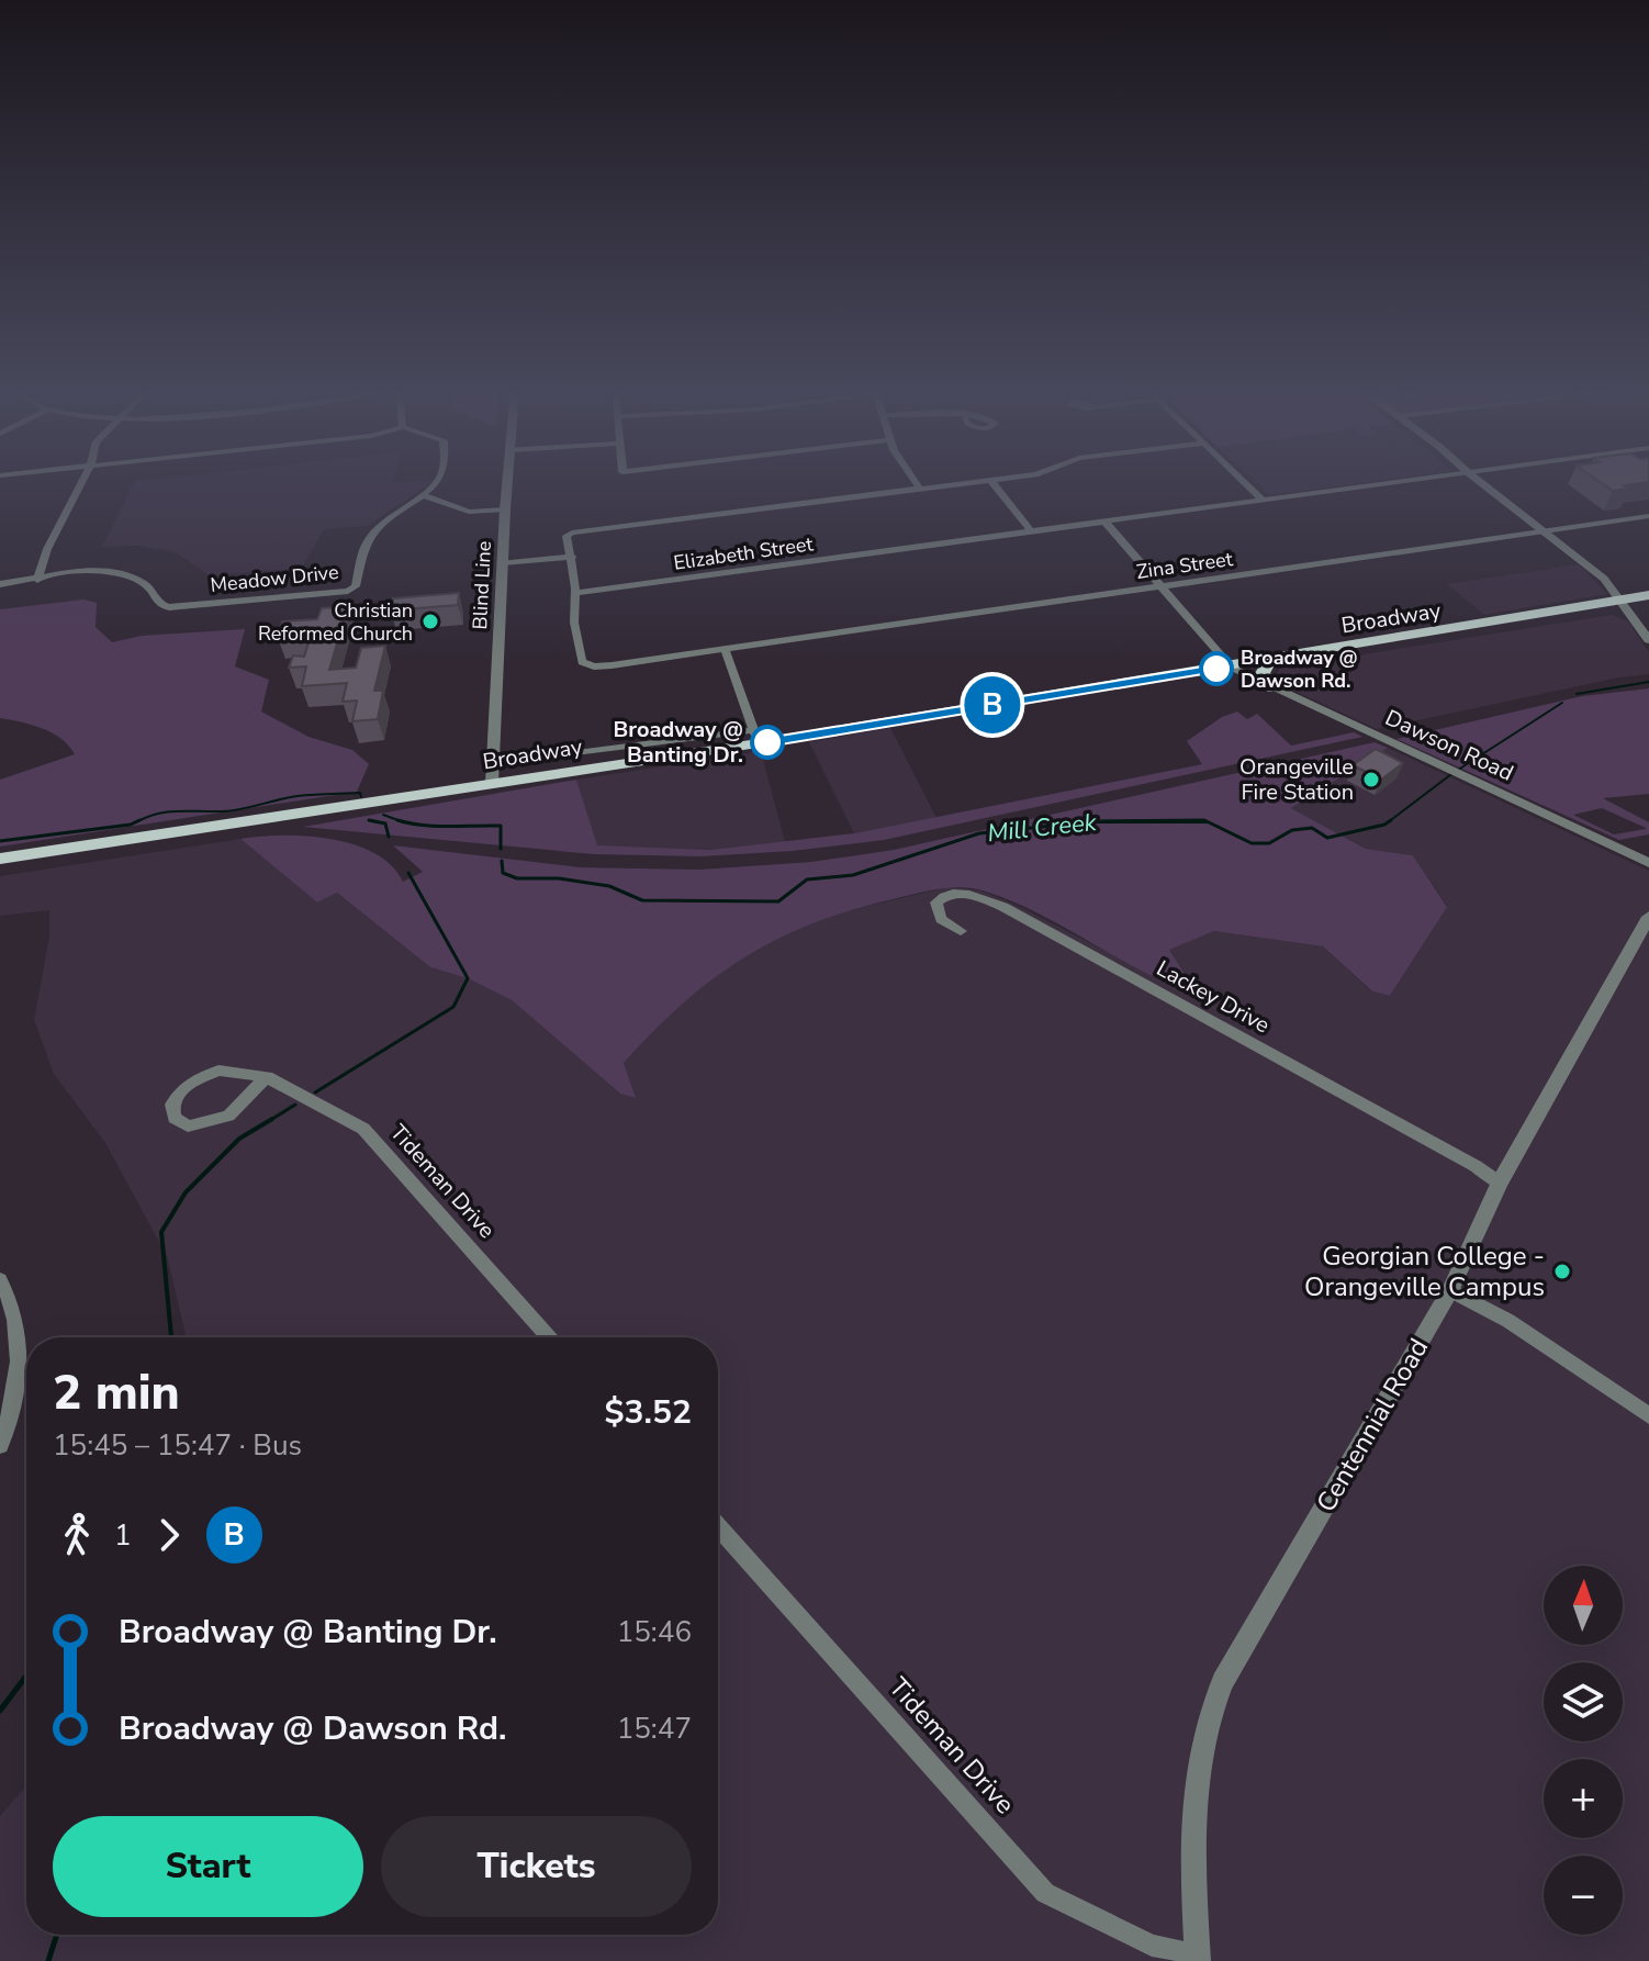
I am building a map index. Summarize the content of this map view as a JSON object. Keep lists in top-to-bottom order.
{
  "streets": {
    "main road": ["Broadway"],
    "street": [
      "Elizabeth Street",
      "Zina Street",
      "Meadow Drive",
      "Blind Line",
      "Dawson Road",
      "Lackey Drive",
      "Tideman Drive",
      "Centennial Road"
    ]
  },
  "crossings": [
    ["Elizabeth Street", "Zina Street"],
    ["Blind Line", "Broadway"],
    ["Broadway", "Dawson Road"],
    ["Lackey Drive", "Centennial Road"],
    ["Tideman Drive", "Centennial Road"]
  ],
  "water": ["Mill Creek"],
  "places": [
    "Christian Reformed Church",
    "Broadway @ Dawson Rd.",
    "Broadway @ Banting Dr.",
    "Orangeville Fire Station",
    "Georgian College - Orangeville Campus"
  ],
  "lines": ["bus line B"],
  "north": "top",
  "page": {
    "on_map": "B",
    "heading": ["2 min", "15:45 – 15:47 · Bus", "$3.52"],
    "legs": ["1", "B"],
    "map_buttons": ["+", "−"],
    "list": [
      {
        "name": "Broadway @ Banting Dr.",
        "value": "15:46"
      },
      {
        "name": "Broadway @ Dawson Rd.",
        "value": "15:47"
      }
    ],
    "buttons": ["Start", "Tickets"]
  }
}
